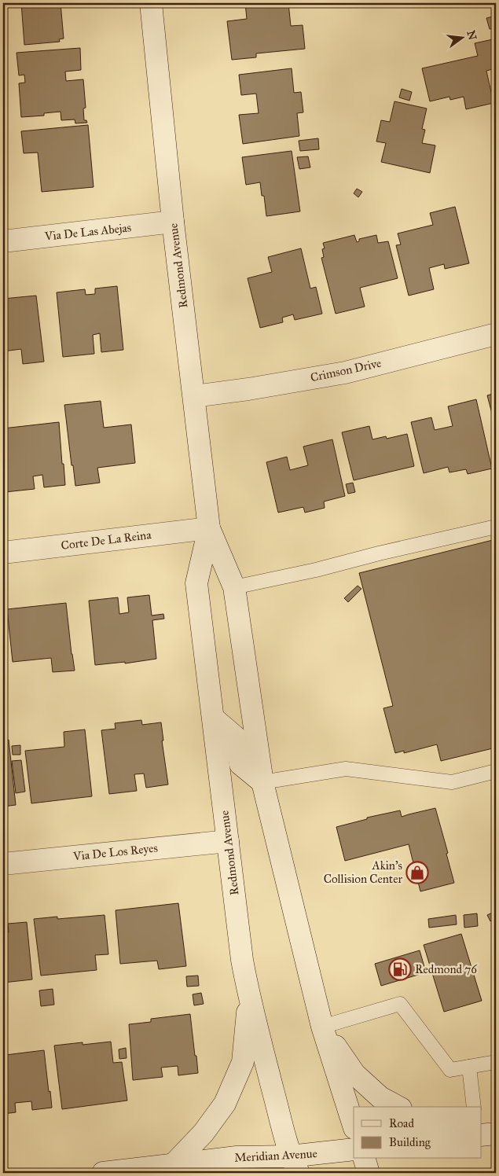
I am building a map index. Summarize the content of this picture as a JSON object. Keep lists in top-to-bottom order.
{
  "streets": {
    "street": [
      "Via De Las Abejas",
      "Redmond Avenue",
      "Crimson Drive",
      "Corte De La Reina",
      "Via De Los Reyes",
      "Meridian Avenue"
    ]
  },
  "crossings": [
    ["Via De Las Abejas", "Redmond Avenue"],
    ["Redmond Avenue", "Crimson Drive"],
    ["Redmond Avenue", "Corte De La Reina"],
    ["Redmond Avenue", "Via De Los Reyes"],
    ["Redmond Avenue", "Meridian Avenue"]
  ],
  "places": {
    "shop": ["Akin's Collision Center"],
    "fuel station": ["Redmond 76"]
  },
  "legend": ["Road", "Building"],
  "north": "right"
}
